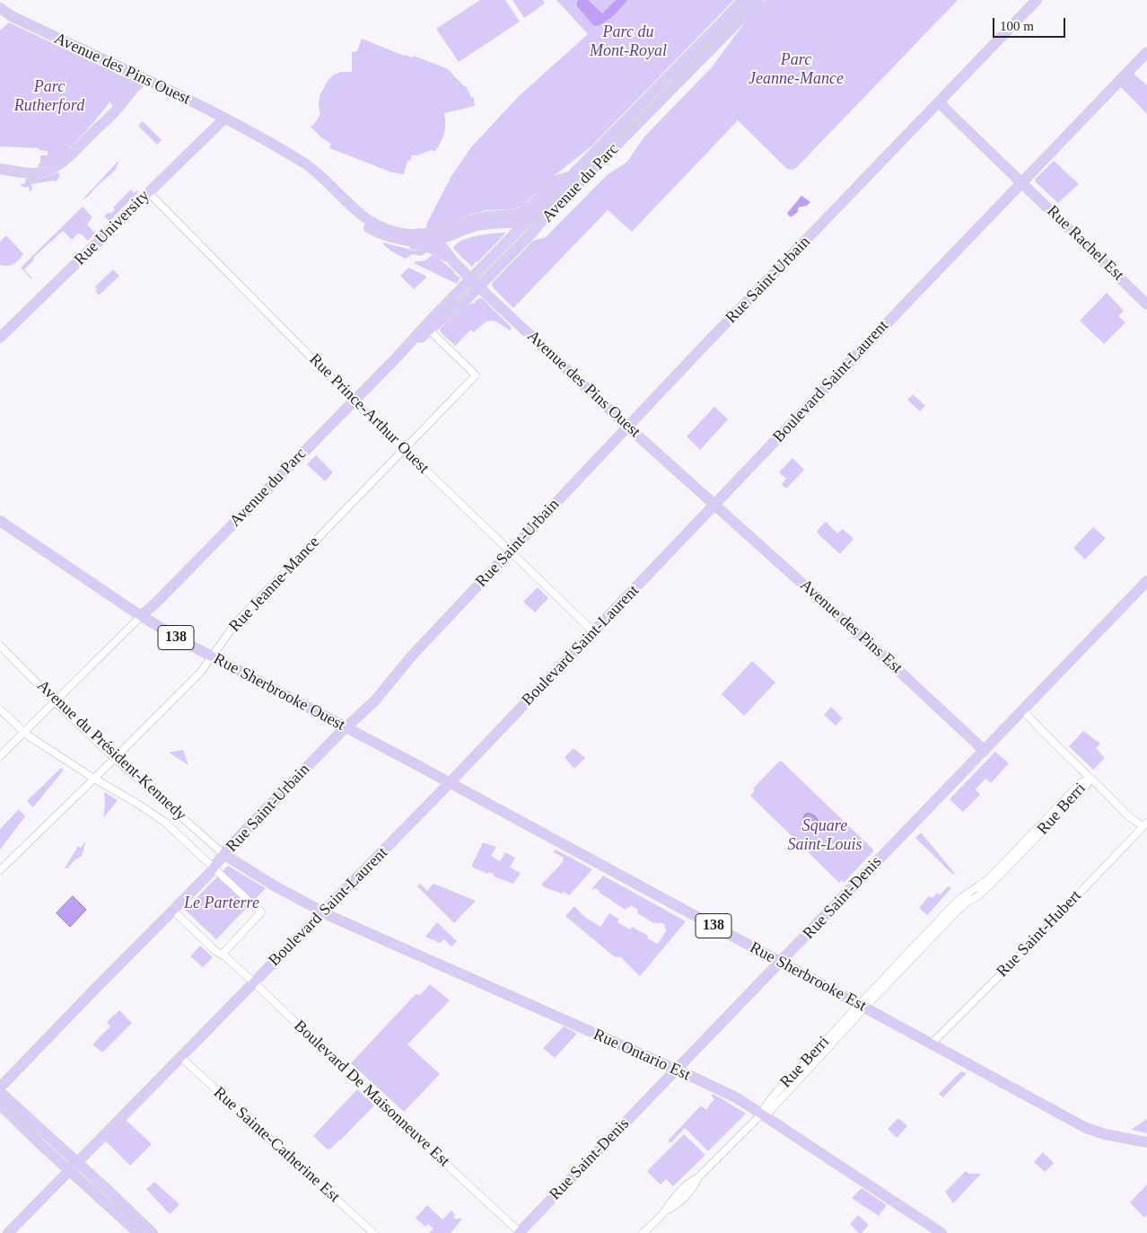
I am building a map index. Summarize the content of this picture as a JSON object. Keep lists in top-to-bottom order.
{
  "streets": {
    "main road": [
      "Avenue des Pins Ouest",
      "Avenue du Parc",
      "Rue University",
      "Rue Rachel Est",
      "Rue Saint-Urbain",
      "Boulevard Saint-Laurent",
      "Avenue des Pins Est",
      "138",
      "Rue Sherbrooke Ouest",
      "Rue Saint-Denis",
      "Rue Sherbrooke Est",
      "Rue Ontario Est"
    ],
    "street": [
      "Rue Prince-Arthur Ouest",
      "Rue Jeanne-Mance",
      "Avenue du Président-Kennedy",
      "Rue Berri",
      "Rue Saint-Hubert",
      "Boulevard De Maisonneuve Est",
      "Rue Sainte-Catherine Est"
    ]
  },
  "crossings": [
    ["Avenue des Pins Ouest", "Avenue du Parc"],
    ["Avenue des Pins Ouest", "Rue University"],
    ["Avenue des Pins Ouest", "Rue Saint-Urbain"],
    ["Avenue des Pins Ouest", "Boulevard Saint-Laurent"],
    ["Avenue des Pins Ouest", "Avenue des Pins Est"],
    ["Avenue du Parc", "Rue Prince-Arthur Ouest"],
    ["Avenue du Parc", "Rue Jeanne-Mance"],
    ["Avenue du Parc", "Rue Sherbrooke Ouest"],
    ["Rue University", "Rue Prince-Arthur Ouest"],
    ["Rue Rachel Est", "Rue Saint-Urbain"],
    ["Rue Rachel Est", "Boulevard Saint-Laurent"],
    ["Rue Saint-Urbain", "Rue Prince-Arthur Ouest"],
    ["Rue Saint-Urbain", "Rue Sherbrooke Ouest"],
    ["Rue Saint-Urbain", "Avenue du Président-Kennedy"],
    ["Rue Saint-Urbain", "Rue Ontario Est"],
    ["Rue Saint-Urbain", "Boulevard De Maisonneuve Est"],
    ["Boulevard Saint-Laurent", "Rue Prince-Arthur Ouest"],
    ["Boulevard Saint-Laurent", "Avenue des Pins Est"],
    ["Boulevard Saint-Laurent", "Rue Sherbrooke Ouest"],
    ["Boulevard Saint-Laurent", "Rue Sherbrooke Est"],
    ["Boulevard Saint-Laurent", "Rue Ontario Est"],
    ["Boulevard Saint-Laurent", "Boulevard De Maisonneuve Est"],
    ["Boulevard Saint-Laurent", "Rue Sainte-Catherine Est"],
    ["Rue Prince-Arthur Ouest", "Rue Jeanne-Mance"],
    ["Rue Jeanne-Mance", "Rue Sherbrooke Ouest"],
    ["Rue Jeanne-Mance", "Avenue du Président-Kennedy"],
    ["Avenue des Pins Est", "Rue Saint-Denis"],
    ["Rue Sherbrooke Ouest", "Rue Sherbrooke Est"],
    ["Avenue du Président-Kennedy", "Rue Ontario Est"],
    ["Rue Berri", "Rue Ontario Est"],
    ["Rue Saint-Denis", "Rue Sherbrooke Est"],
    ["Rue Saint-Denis", "Rue Ontario Est"],
    ["Rue Saint-Denis", "Boulevard De Maisonneuve Est"],
    ["Rue Saint-Hubert", "Rue Sherbrooke Est"]
  ],
  "parks": [
    "Parc du Mont-Royal",
    "Parc Jeanne-Mance",
    "Parc Rutherford",
    "Square Saint-Louis",
    "Le Parterre"
  ],
  "scale_bar": "100 m"
}
